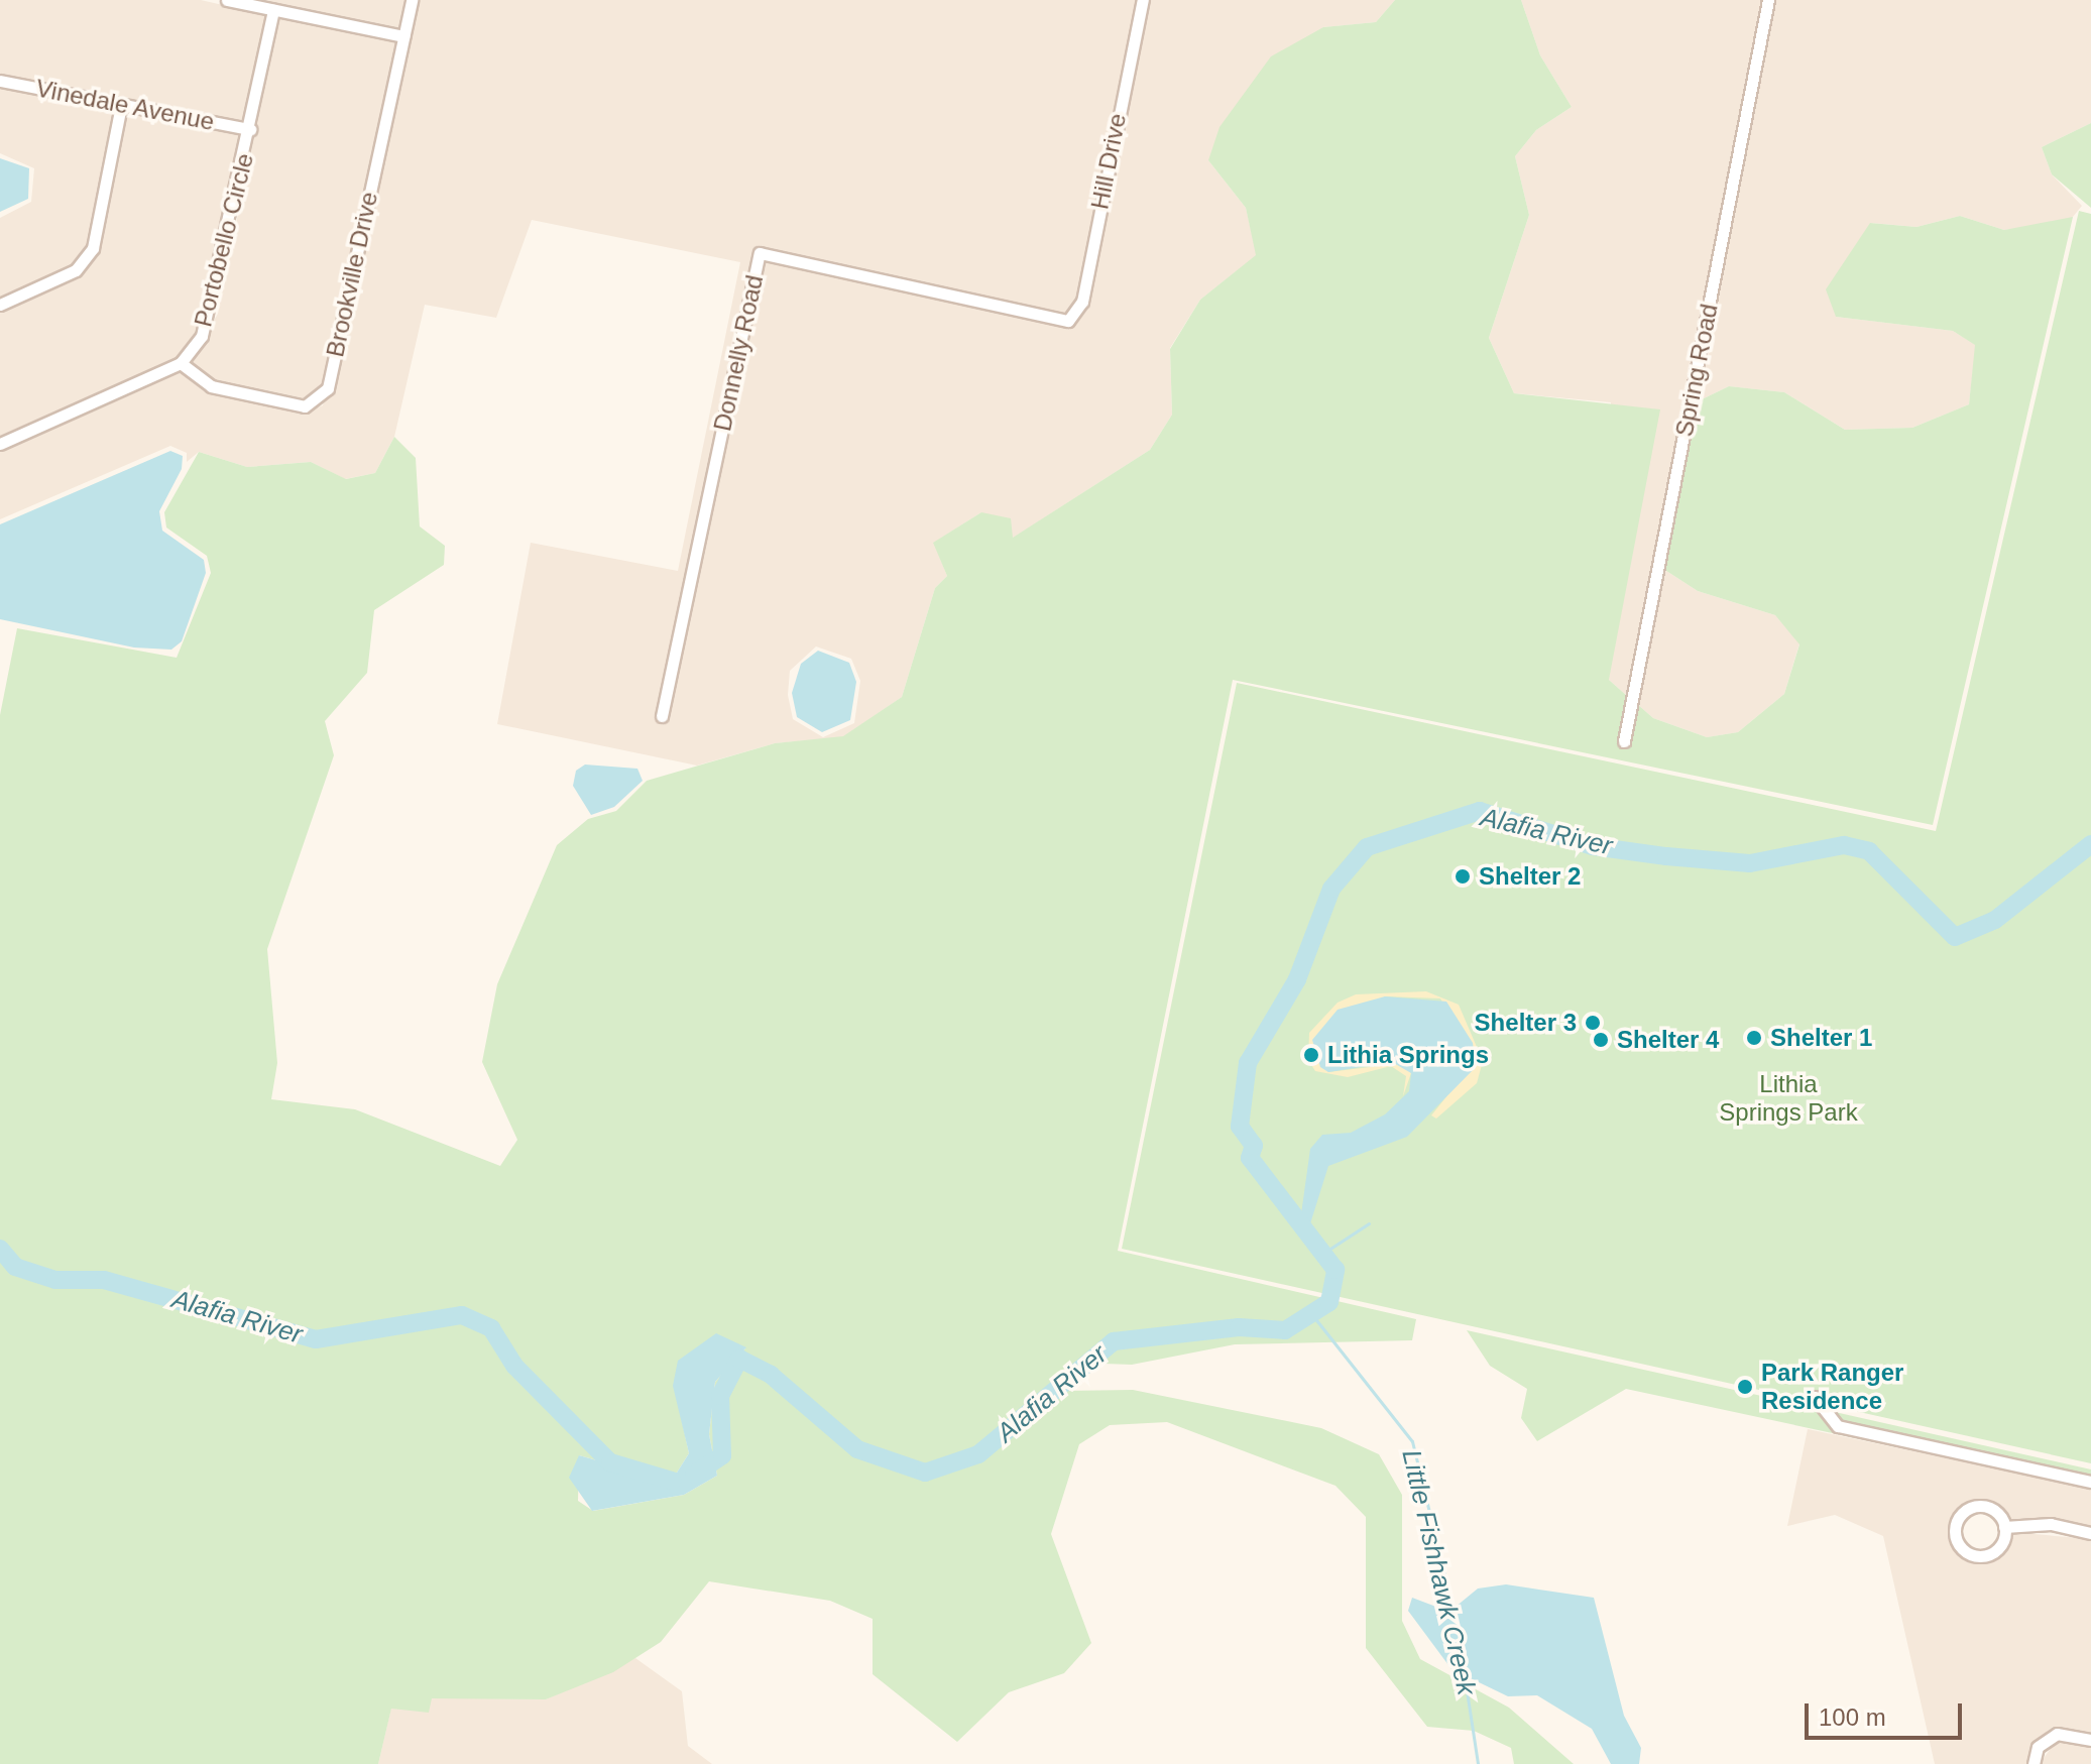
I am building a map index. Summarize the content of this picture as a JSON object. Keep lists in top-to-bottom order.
{
  "streets": {
    "street": [
      "Vinedale Avenue",
      "Hill Drive",
      "Portobello Circle",
      "Brookville Drive",
      "Donnelly Road",
      "Spring Road"
    ]
  },
  "crossings": [
    ["Vinedale Avenue", "Portobello Circle"],
    ["Hill Drive", "Donnelly Road"],
    ["Portobello Circle", "Brookville Drive"]
  ],
  "water": ["Alafia River", "Little Fishhawk Creek"],
  "parks": ["Lithia Springs Park"],
  "places": [
    "Shelter 2",
    "Shelter 3",
    "Shelter 1",
    "Shelter 4",
    "Lithia Springs",
    "Park Ranger Residence"
  ],
  "scale_bar": "100 m"
}
